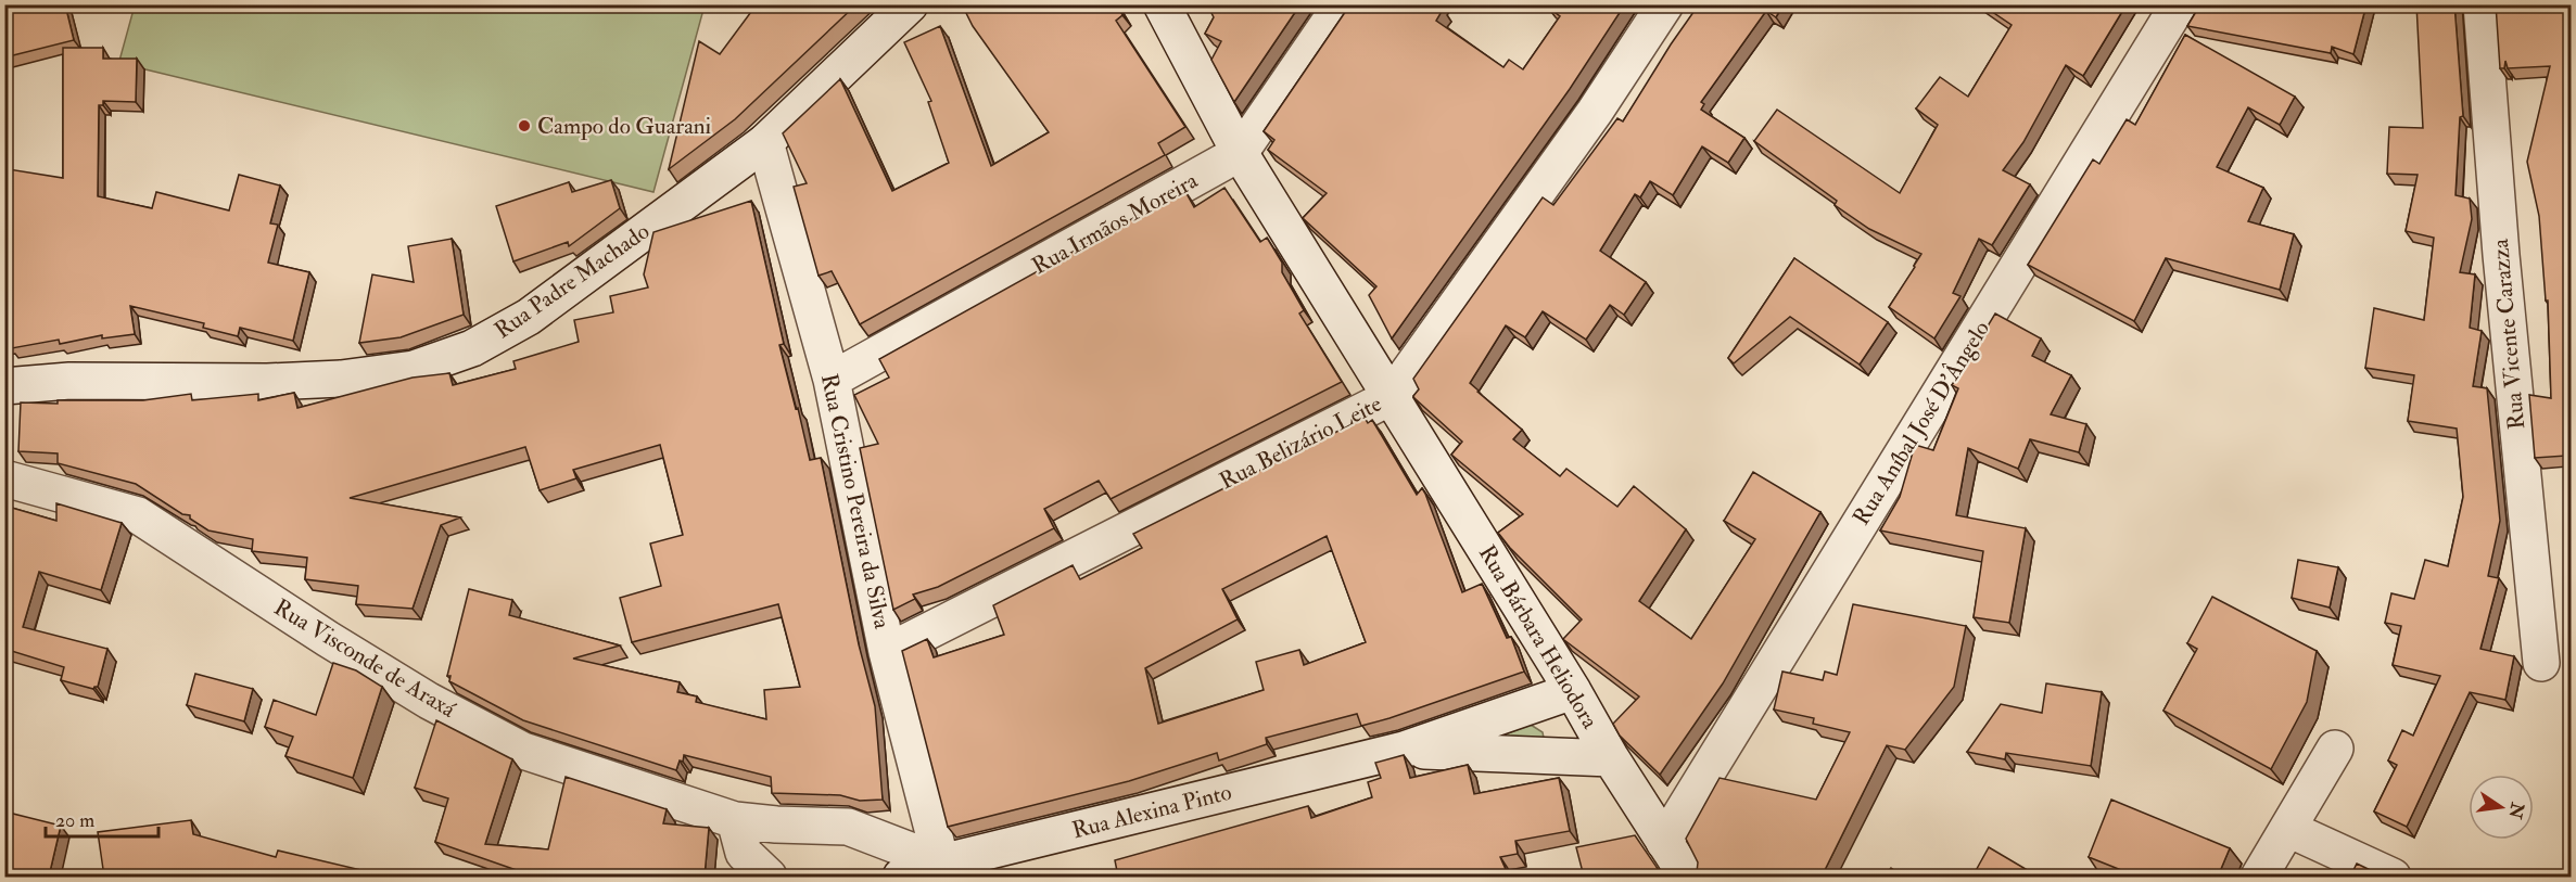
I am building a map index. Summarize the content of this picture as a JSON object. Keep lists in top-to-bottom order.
{
  "streets": {
    "street": [
      "Rua Irmãos Moreira",
      "Rua Padre Machado",
      "Rua Vicente Carazza",
      "Rua Aníbal José D'Ângelo",
      "Rua Belizário Leite",
      "Rua Cristino Pereira da Silva",
      "Rua Bárbara Heliodora",
      "Rua Visconde de Araxá",
      "Rua Alexina Pinto"
    ]
  },
  "crossings": [
    ["Rua Irmãos Moreira", "Rua Cristino Pereira da Silva"],
    ["Rua Irmãos Moreira", "Rua Bárbara Heliodora"],
    ["Rua Padre Machado", "Rua Cristino Pereira da Silva"],
    ["Rua Aníbal José D'Ângelo", "Rua Bárbara Heliodora"],
    ["Rua Belizário Leite", "Rua Cristino Pereira da Silva"],
    ["Rua Belizário Leite", "Rua Bárbara Heliodora"],
    ["Rua Cristino Pereira da Silva", "Rua Visconde de Araxá"],
    ["Rua Cristino Pereira da Silva", "Rua Alexina Pinto"],
    ["Rua Bárbara Heliodora", "Rua Alexina Pinto"],
    ["Rua Visconde de Araxá", "Rua Alexina Pinto"]
  ],
  "places": ["Campo do Guarani"],
  "scale_bar": "20 m",
  "north": "right"
}
